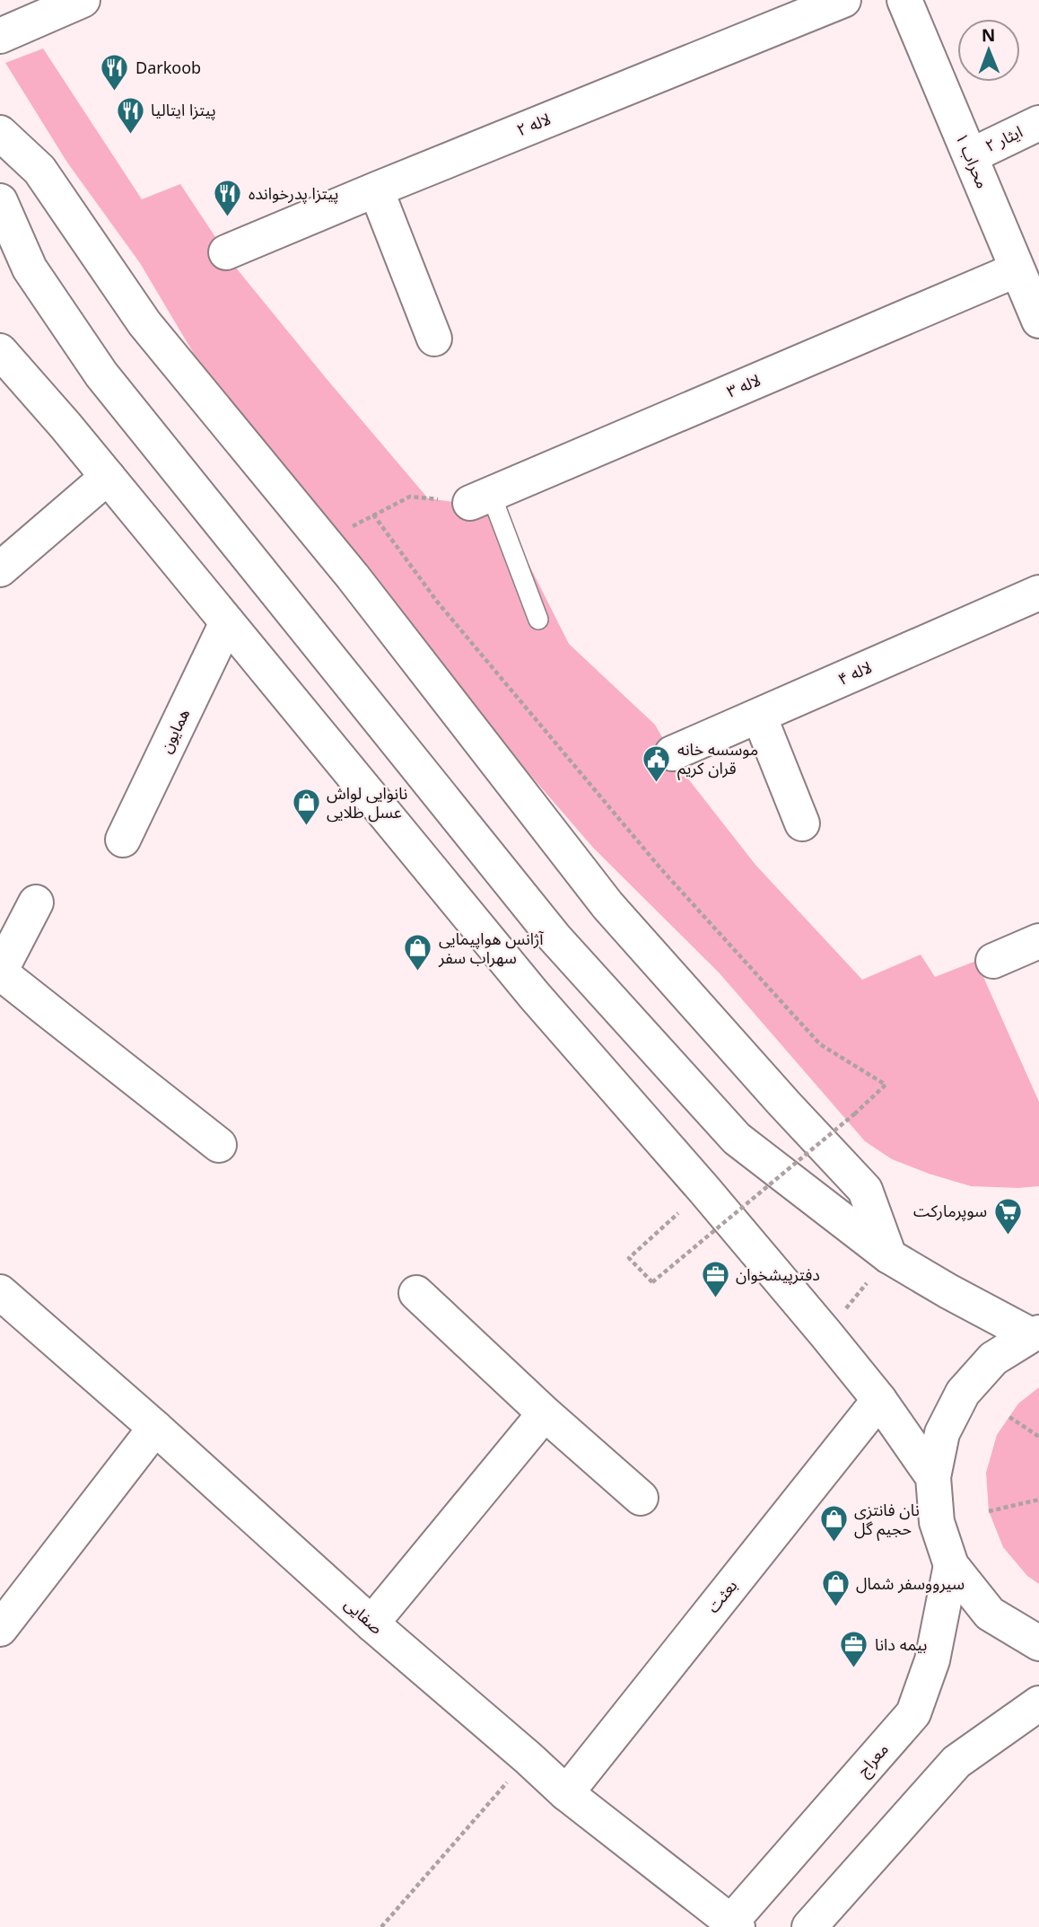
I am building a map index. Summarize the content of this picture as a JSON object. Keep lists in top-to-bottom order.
{
  "streets": {
    "street": [
      "لاله ۲",
      "ایثار ۲",
      "محراب ۱",
      "لاله ۳",
      "لاله ۴",
      "همایون",
      "بعثت",
      "صفایی",
      "معراج"
    ]
  },
  "crossings": [
    ["ایثار ۲", "محراب ۱"],
    ["محراب ۱", "لاله ۳"],
    ["بعثت", "صفایی"],
    ["صفایی", "معراج"]
  ],
  "places": {
    "restaurant": ["Darkoob", "پیتزا ایتالیا", "پیتزا پدرخوانده"],
    "public building": ["موسسه خانه قران کریم"],
    "shop": [
      "نانوایی لواش عسل طلایی",
      "آژانس هواپیمایی سهراب سفر",
      "نان فانتزی حجیم گل",
      "سیرووسفر شمال"
    ],
    "supermarket": ["سوپرمارکت"],
    "office": ["دفترپیشخوان", "بیمه دانا"]
  },
  "north": "top"
}
